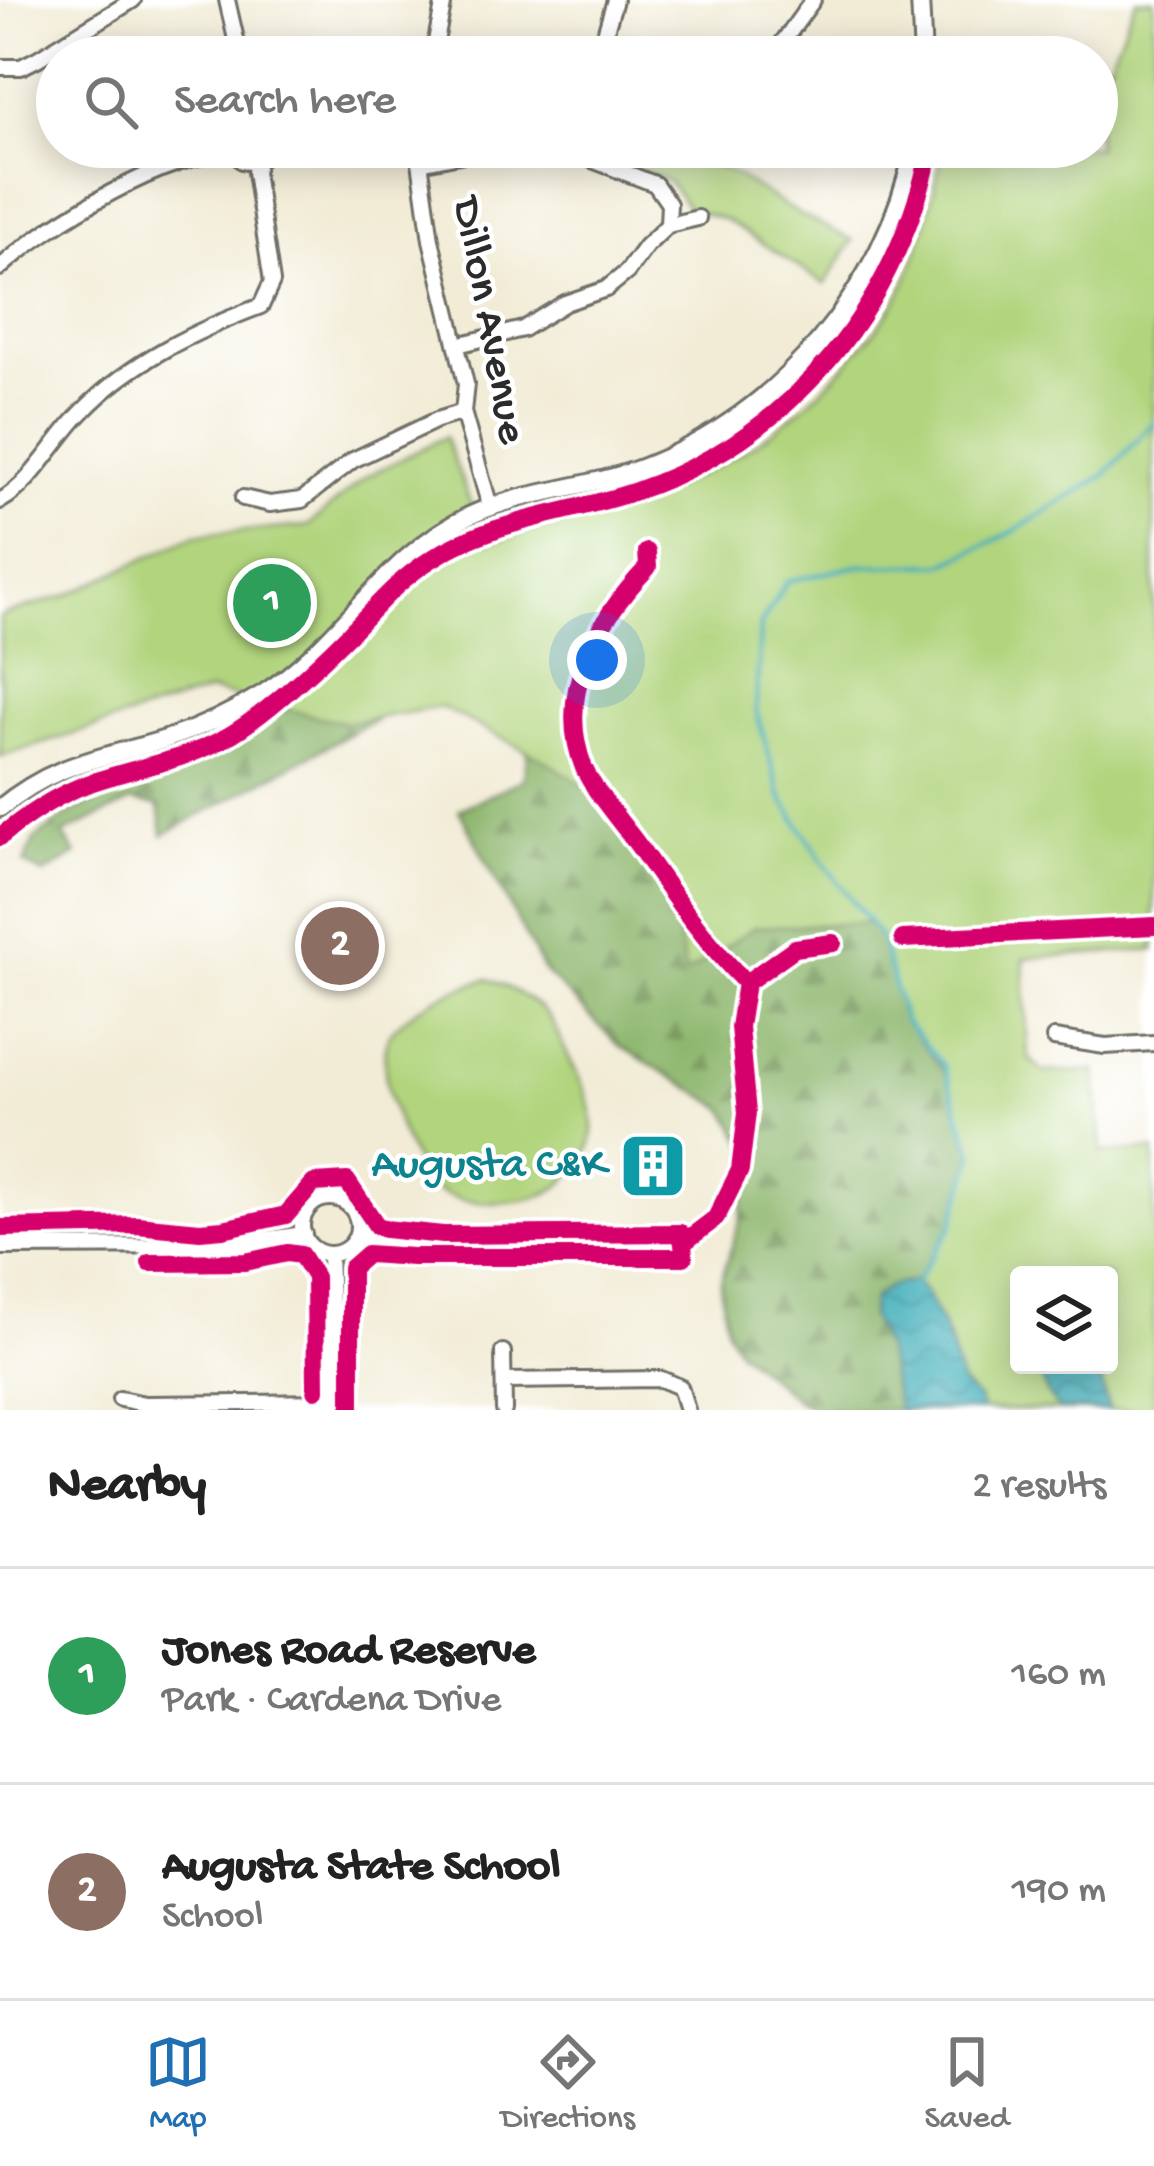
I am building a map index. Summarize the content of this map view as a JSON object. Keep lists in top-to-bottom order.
{
  "streets": {
    "street": ["Dillon Avenue"]
  },
  "places": {
    "building": ["Augusta C&K"]
  },
  "page": {
    "search": "Search here",
    "pins": ["1", "2"],
    "heading": ["Nearby", "2 results"],
    "list": [
      {
        "mark": "1",
        "name": "Jones Road Reserve",
        "note": "Park · Cardena Drive",
        "value": "160 m"
      },
      {
        "mark": "2",
        "name": "Augusta State School",
        "note": "School",
        "value": "190 m"
      }
    ],
    "nav": ["Map", "Directions", "Saved"]
  }
}
